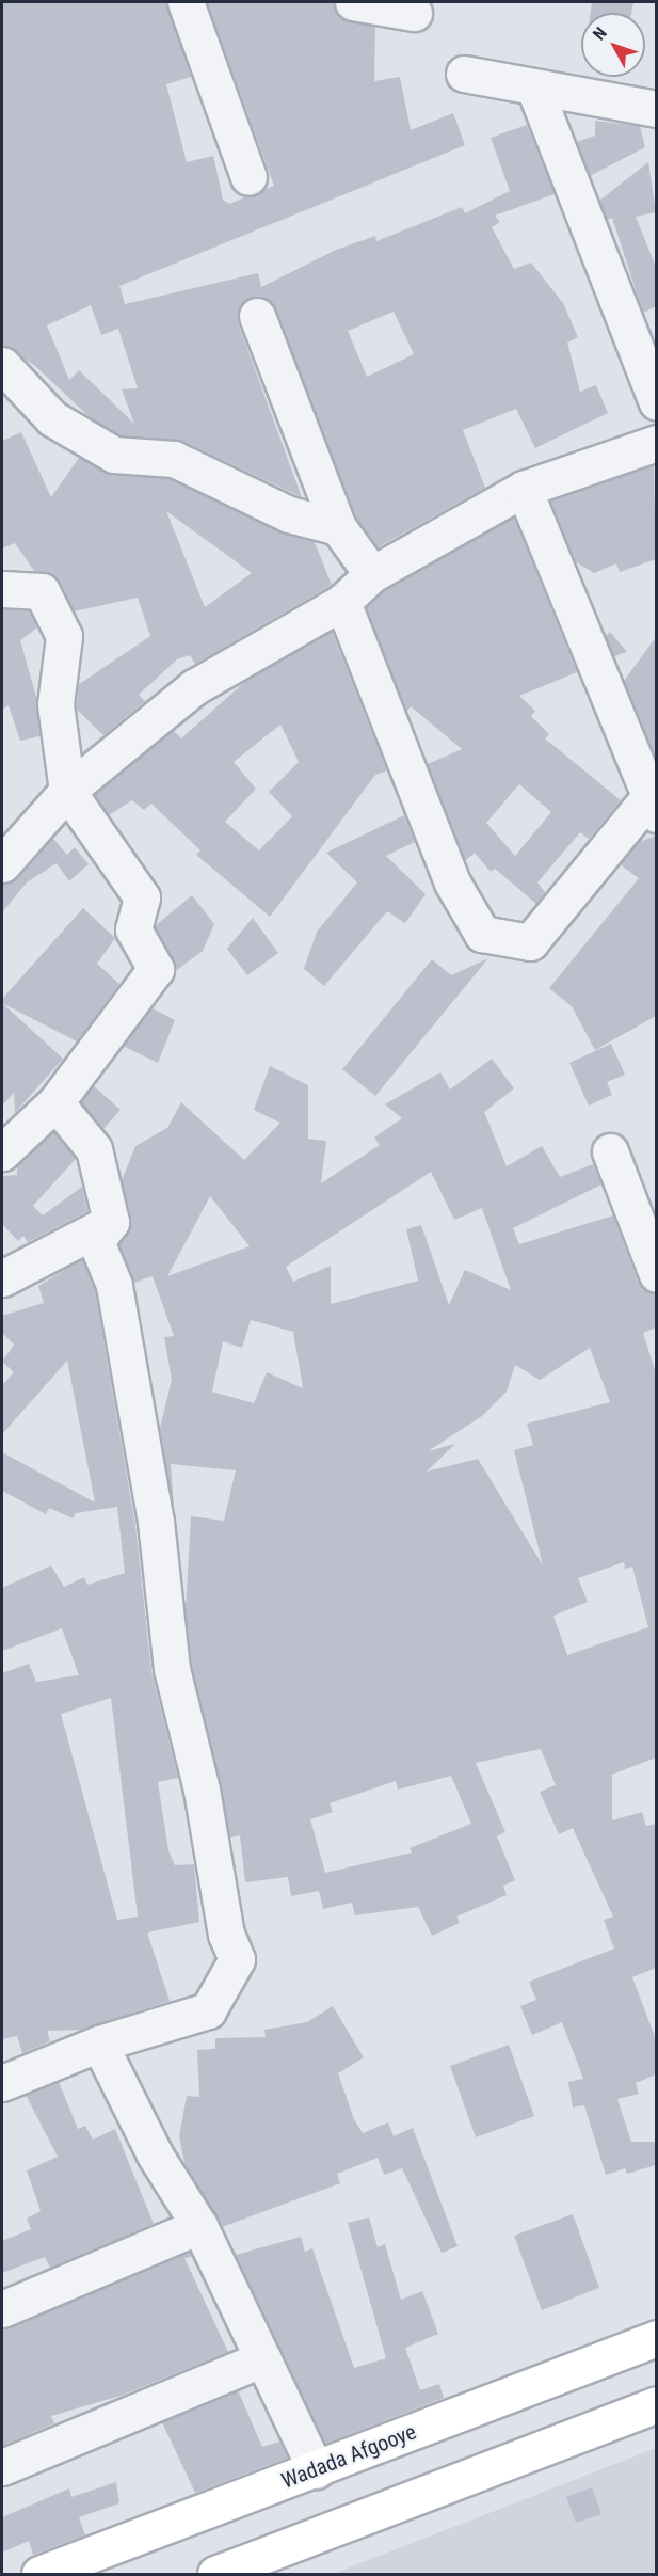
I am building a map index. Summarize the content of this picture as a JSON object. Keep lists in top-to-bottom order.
{
  "streets": {
    "highway": ["Wadada Afgooye"]
  },
  "north": "top left"
}
